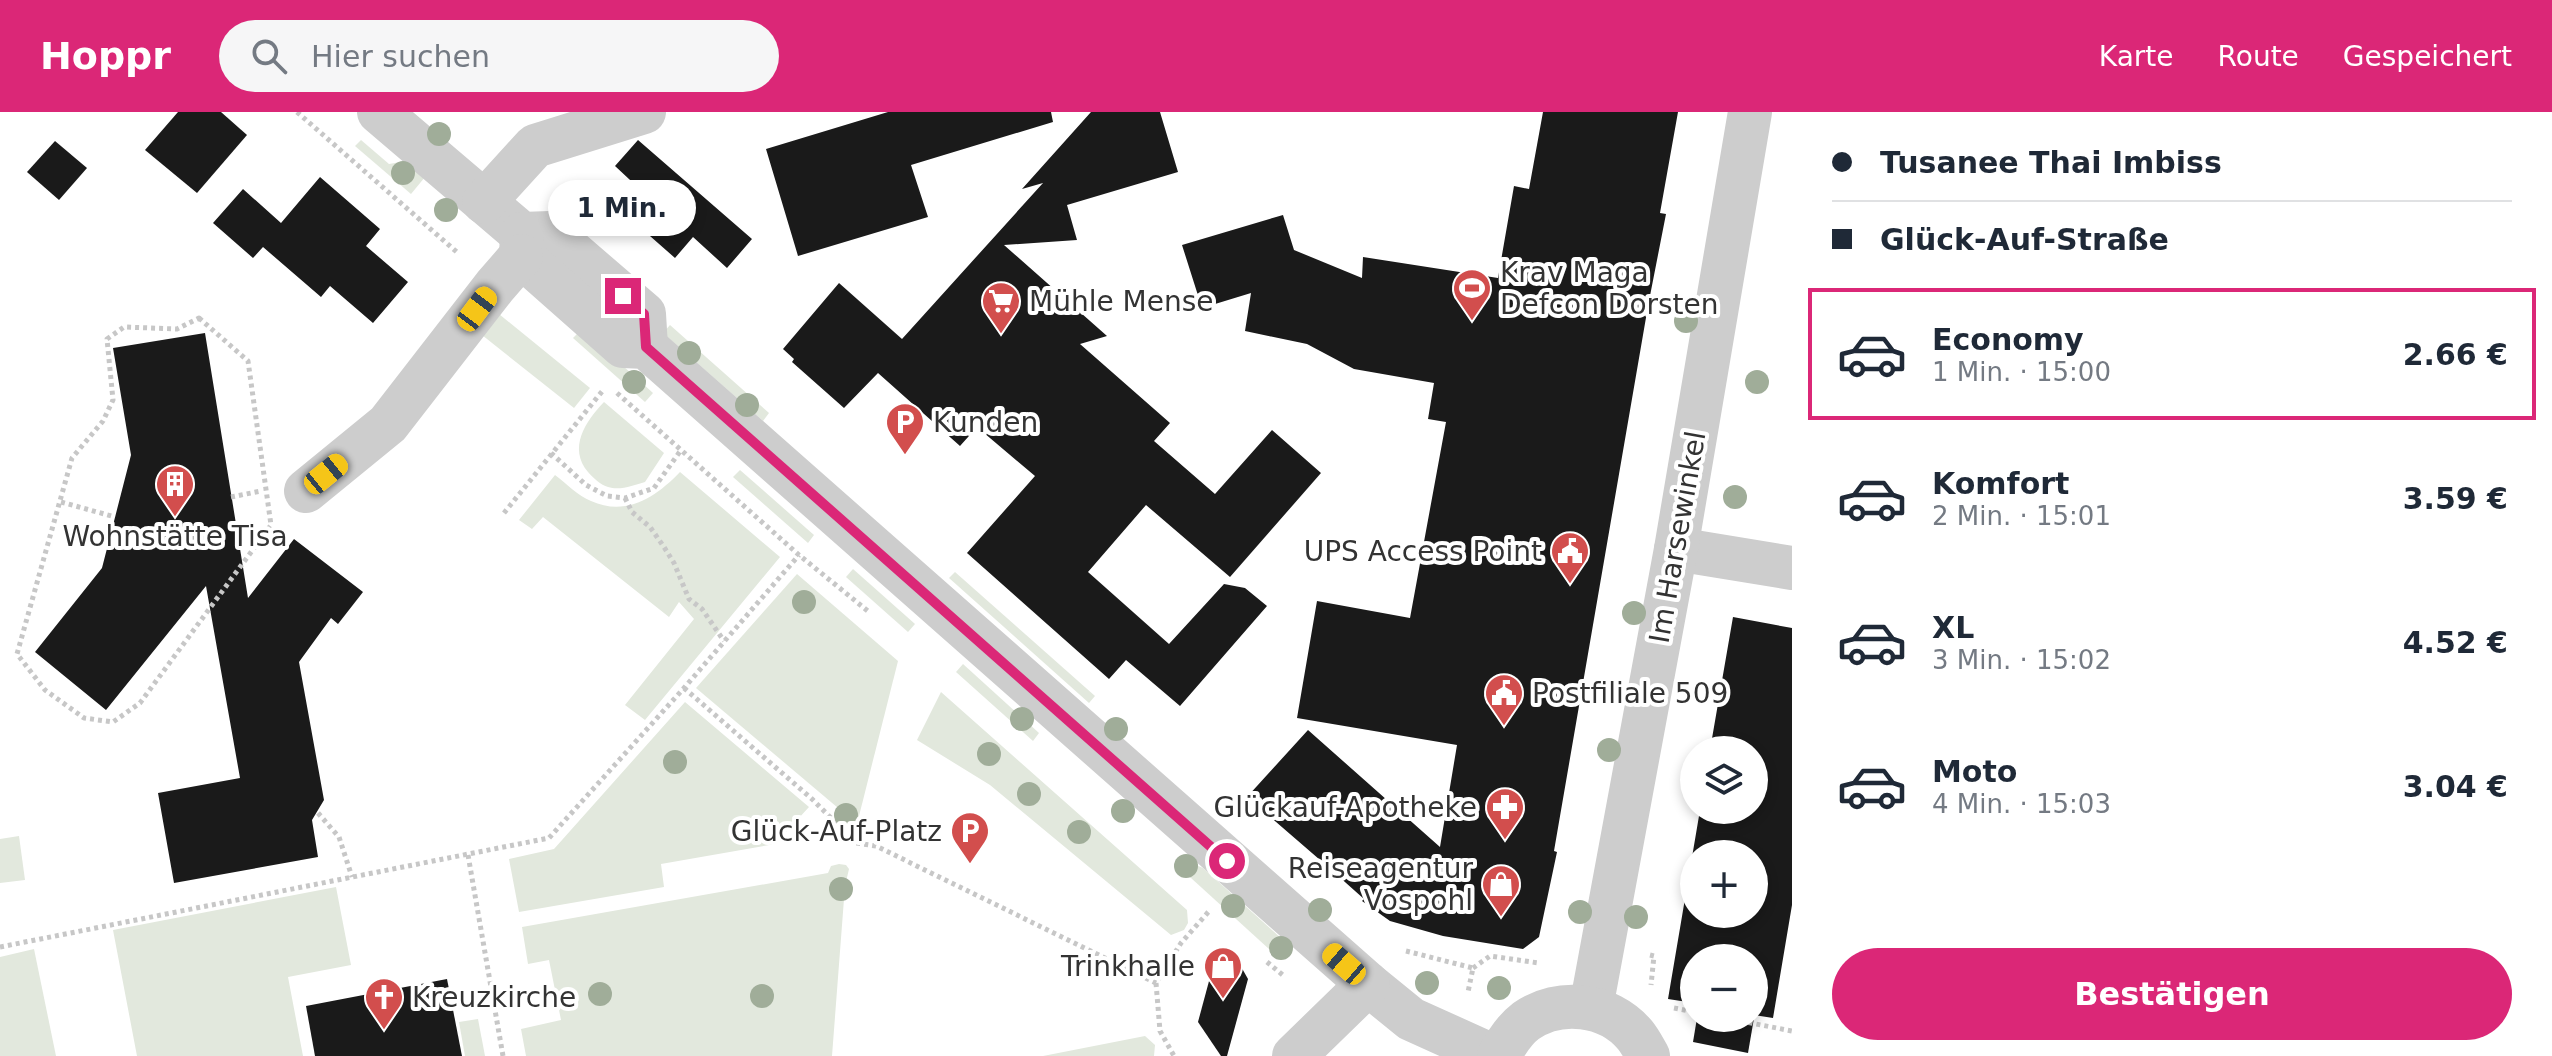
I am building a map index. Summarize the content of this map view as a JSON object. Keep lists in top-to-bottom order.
{
  "streets": {
    "street": ["Im Harsewinkel"]
  },
  "places": {
    "sports": ["Krav Maga Defcon Dorsten"],
    "supermarket": ["Mühle Mense"],
    "parking": ["Kunden", "Glück-Auf-Platz"],
    "building": ["Wohnstätte Tisa"],
    "public building": ["UPS Access Point", "Postfiliale 509"],
    "pharmacy": ["Glückauf-Apotheke"],
    "shop": ["Reiseagentur Vospohl", "Trinkhalle"],
    "church": ["Kreuzkirche"]
  },
  "page": {
    "header": "Hoppr",
    "search": "Hier suchen",
    "nav": ["Karte", "Route", "Gespeichert"],
    "banner": ["Tusanee Thai Imbiss", "Glück-Auf-Straße"],
    "bubble": "1 Min.",
    "list": [
      {
        "name": "Economy",
        "note": "1 Min. · 15:00",
        "value": "2.66 €"
      },
      {
        "name": "Komfort",
        "note": "2 Min. · 15:01",
        "value": "3.59 €"
      },
      {
        "name": "XL",
        "note": "3 Min. · 15:02",
        "value": "4.52 €"
      },
      {
        "name": "Moto",
        "note": "4 Min. · 15:03",
        "value": "3.04 €"
      }
    ],
    "map_buttons": ["+", "−"],
    "buttons": "Bestätigen"
  }
}
